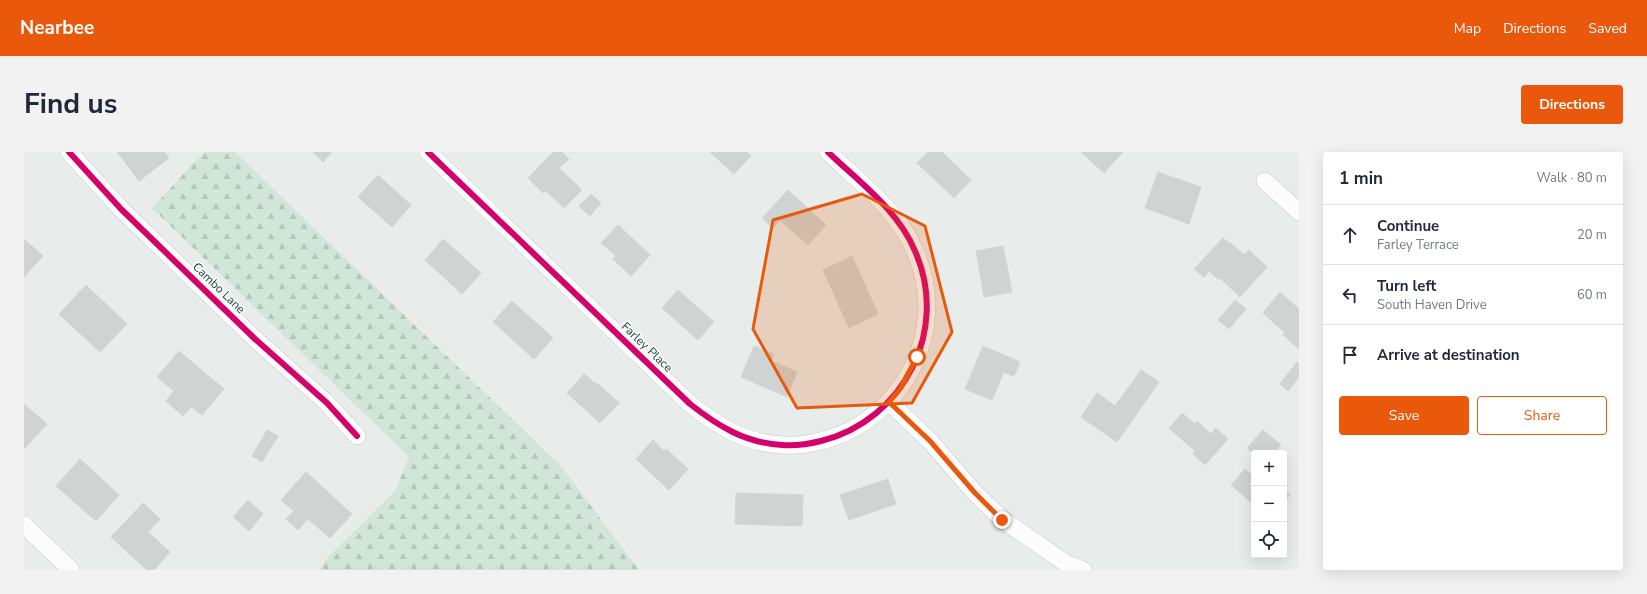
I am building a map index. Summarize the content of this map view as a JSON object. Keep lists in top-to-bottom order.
{
  "streets": {
    "street": ["Cambo Lane", "Farley Place"]
  },
  "page": {
    "header": "Nearbee",
    "nav": ["Map", "Directions", "Saved"],
    "title": "Find us",
    "buttons": [
      "Directions",
      ["Save", "Share"]
    ],
    "heading": ["1 min", "Walk · 80 m"],
    "list": [
      ["Continue", "Farley Terrace", "20 m"],
      ["Turn left", "South Haven Drive", "60 m"],
      "Arrive at destination"
    ],
    "map_buttons": ["+", "−"]
  }
}
